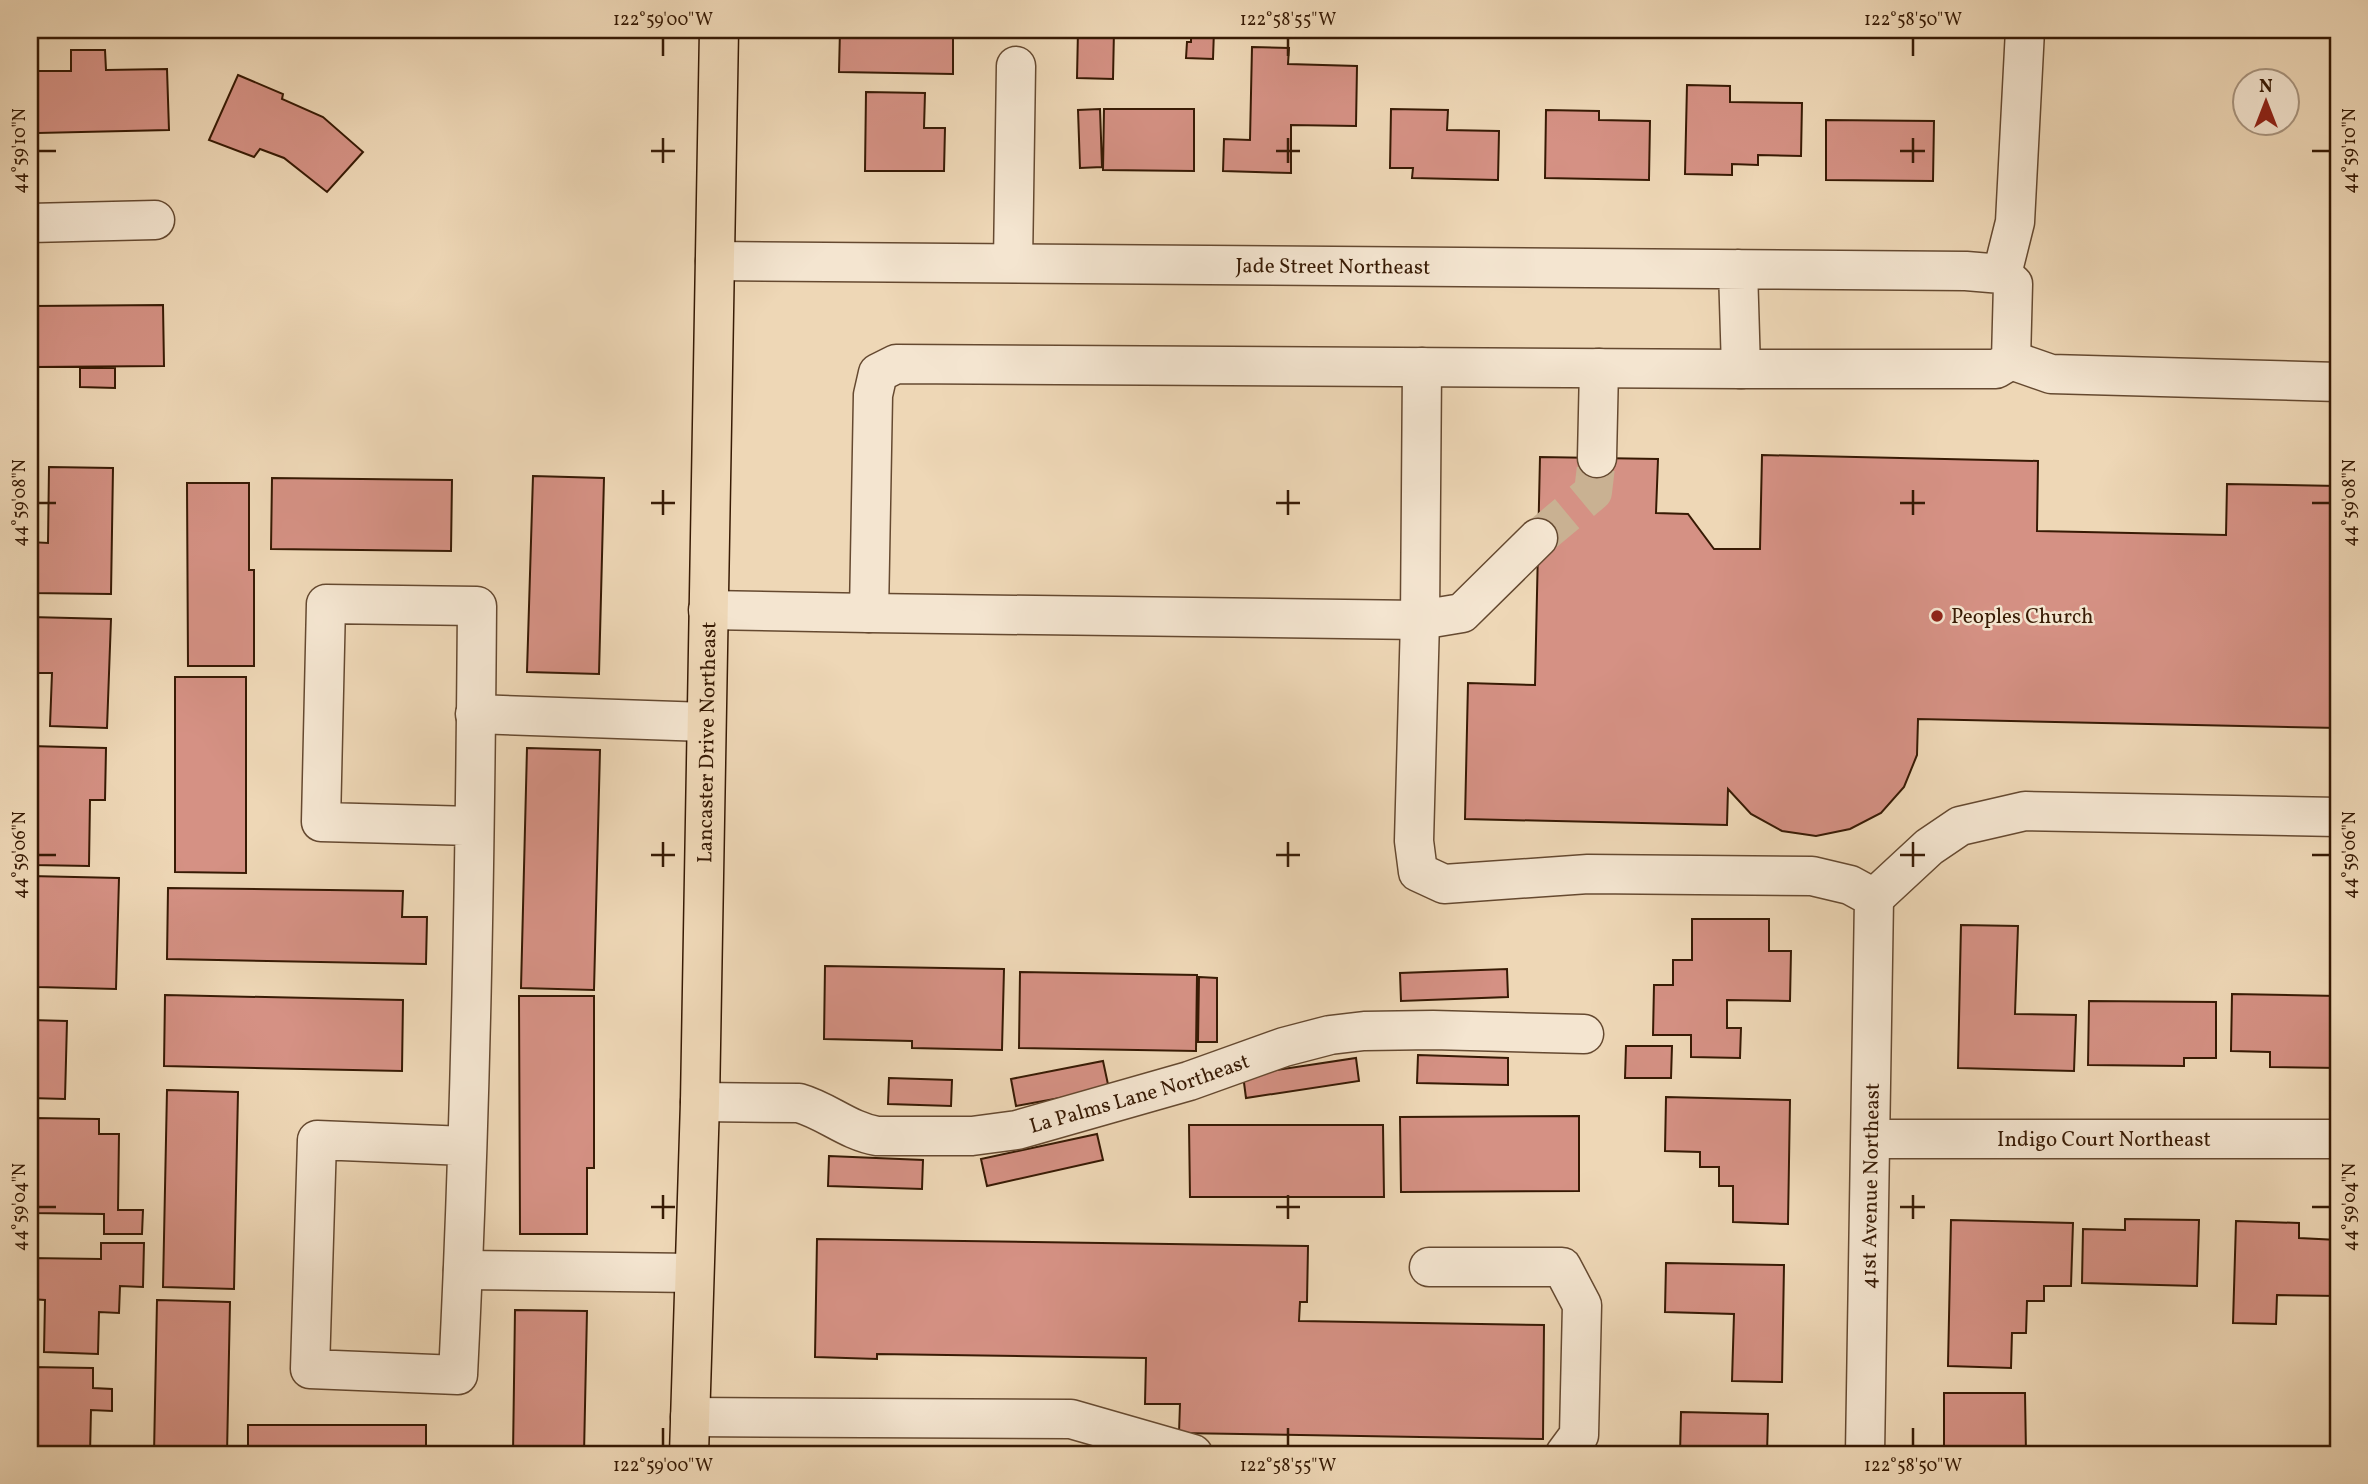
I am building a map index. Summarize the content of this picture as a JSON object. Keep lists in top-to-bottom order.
{
  "streets": {
    "main road": ["Lancaster Drive Northeast"],
    "street": [
      "Jade Street Northeast",
      "La Palms Lane Northeast",
      "Indigo Court Northeast",
      "41st Avenue Northeast"
    ]
  },
  "crossings": [
    ["Jade Street Northeast", "Lancaster Drive Northeast"],
    ["Lancaster Drive Northeast", "La Palms Lane Northeast"],
    ["Indigo Court Northeast", "41st Avenue Northeast"]
  ],
  "places": ["Peoples Church"],
  "north": "top",
  "coordinates": [
    "122°59'00\"W",
    "122°58'55\"W",
    "122°58'50\"W",
    "44°59'10\"N",
    "44°59'08\"N",
    "44°59'06\"N",
    "44°59'04\"N"
  ]
}
